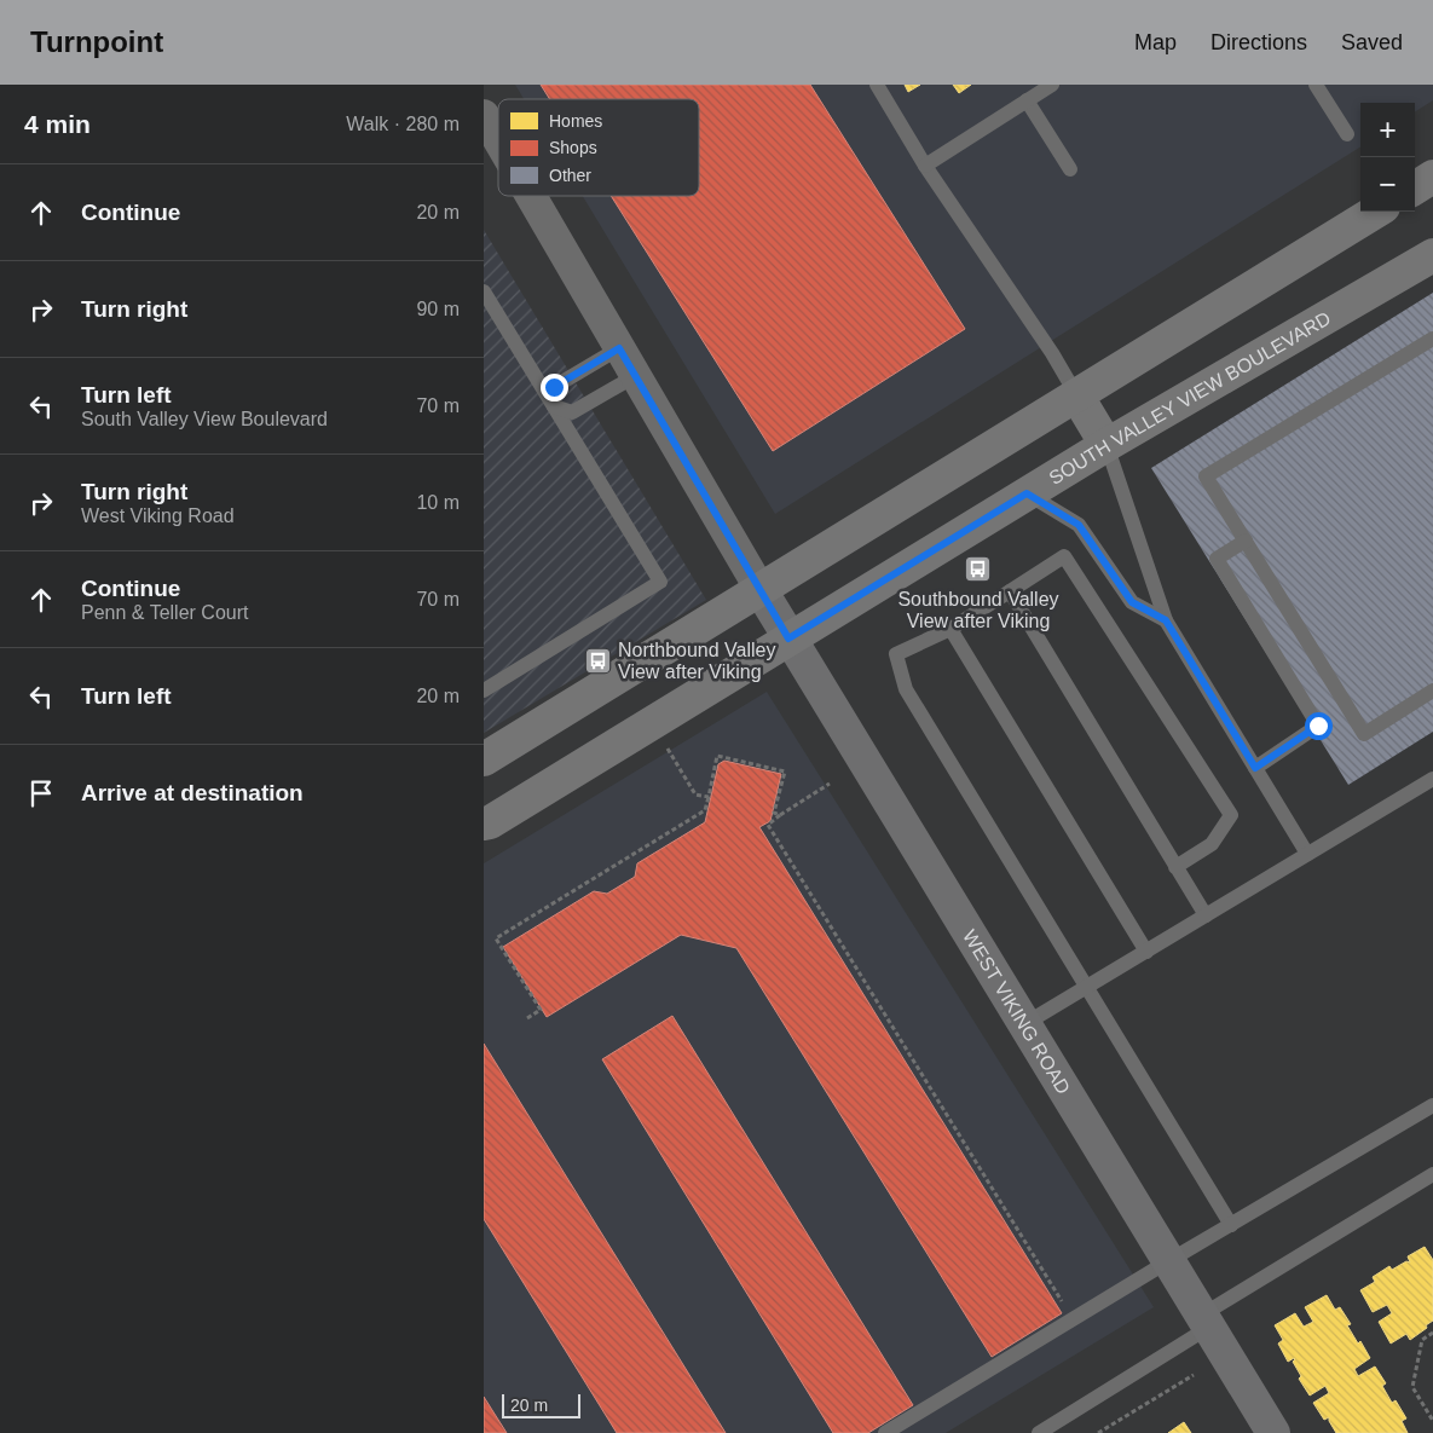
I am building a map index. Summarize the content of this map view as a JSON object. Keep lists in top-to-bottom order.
{
  "streets": {
    "main road": ["SOUTH VALLEY VIEW BOULEVARD"],
    "street": ["WEST VIKING ROAD"]
  },
  "crossings": [
    ["SOUTH VALLEY VIEW BOULEVARD", "WEST VIKING ROAD"]
  ],
  "places": {
    "bus stop": ["Southbound Valley View after Viking", "Northbound Valley View after Viking"]
  },
  "legend": ["Homes", "Shops", "Other"],
  "scale_bar": "20 m",
  "page": {
    "header": "Turnpoint",
    "nav": ["Map", "Directions", "Saved"],
    "heading": ["4 min", "Walk · 280 m"],
    "map_buttons": ["+", "−"],
    "list": [
      ["Continue", "20 m"],
      ["Turn right", "90 m"],
      ["Turn left", "South Valley View Boulevard", "70 m"],
      ["Turn right", "West Viking Road", "10 m"],
      ["Continue", "Penn & Teller Court", "70 m"],
      ["Turn left", "20 m"],
      "Arrive at destination"
    ],
    "scale": "20 m"
  }
}
